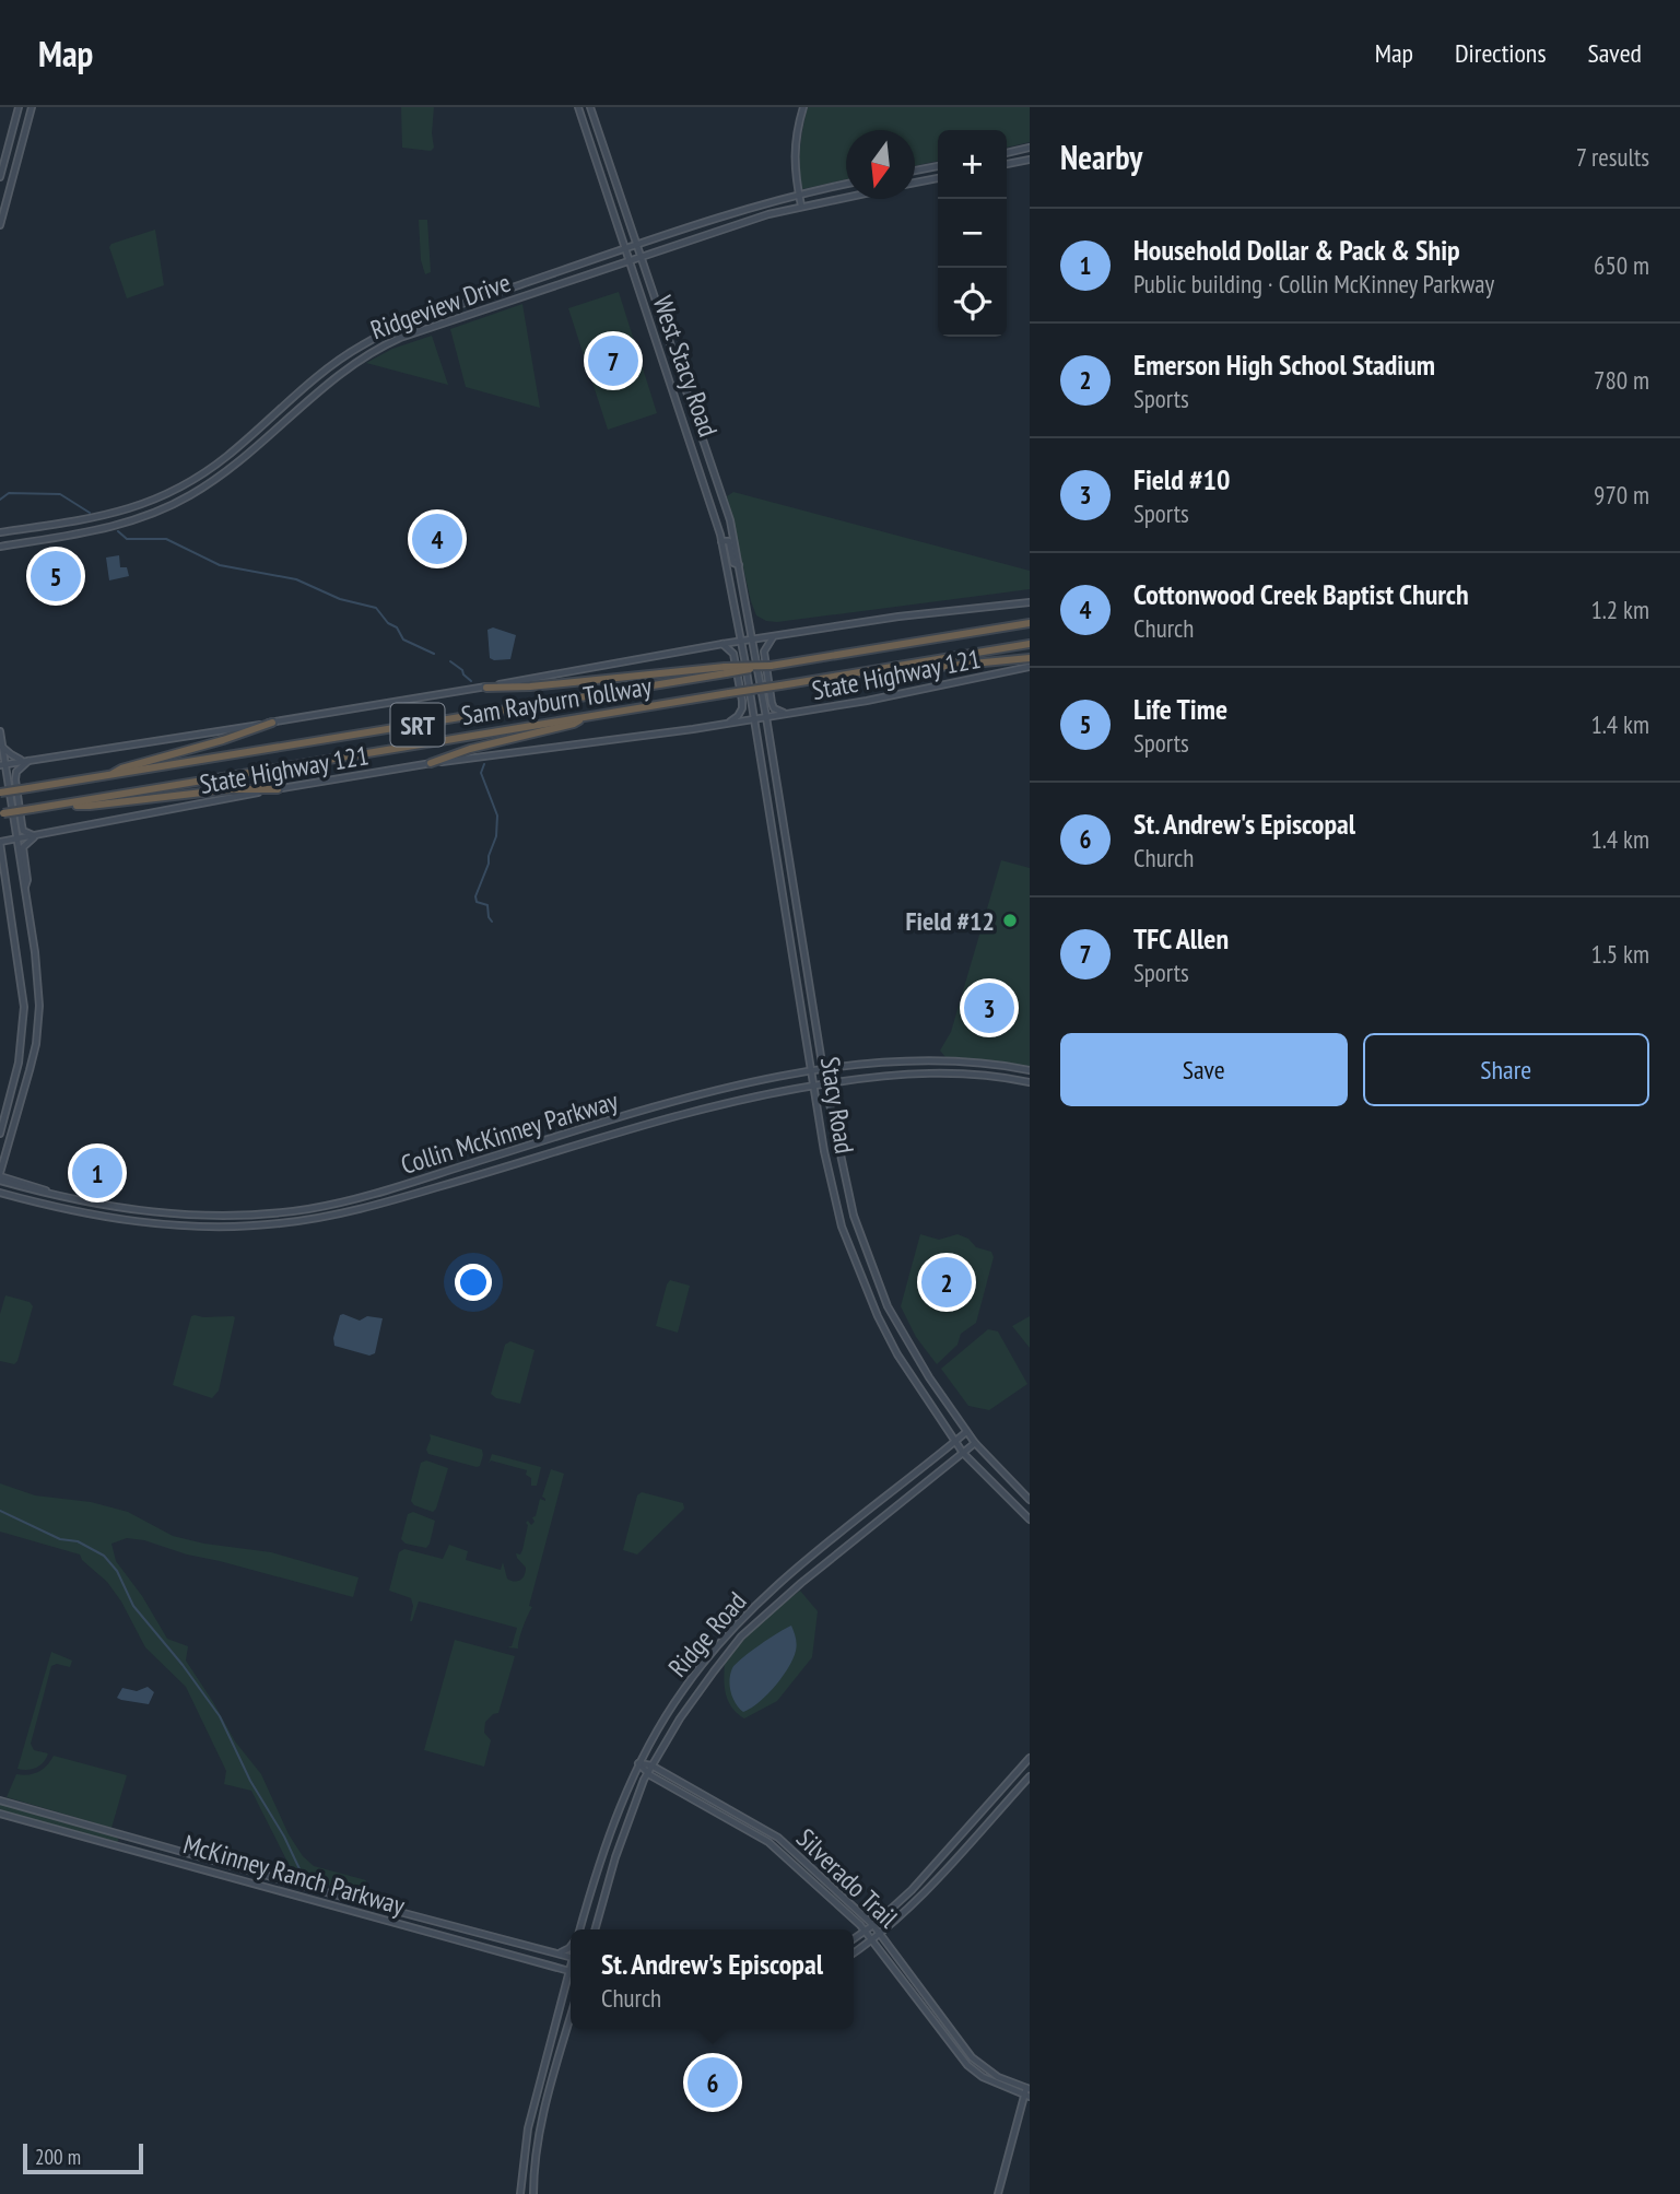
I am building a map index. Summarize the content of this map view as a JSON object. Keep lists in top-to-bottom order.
{
  "streets": {
    "highway": ["Sam Rayburn Tollway", "SRT"],
    "main road": [
      "Ridgeview Drive",
      "West Stacy Road",
      "State Highway 121",
      "Stacy Road",
      "Collin McKinney Parkway",
      "Ridge Road",
      "McKinney Ranch Parkway",
      "Silverado Trail"
    ]
  },
  "crossings": [
    ["Ridgeview Drive", "West Stacy Road"],
    ["West Stacy Road", "State Highway 121"],
    ["West Stacy Road", "Stacy Road"],
    ["State Highway 121", "Stacy Road"],
    ["Stacy Road", "Collin McKinney Parkway"],
    ["Stacy Road", "Ridge Road"],
    ["Ridge Road", "McKinney Ranch Parkway"],
    ["Ridge Road", "Silverado Trail"]
  ],
  "places": ["Field #12"],
  "scale_bar": "200 m",
  "north": "bottom",
  "page": {
    "header": "Map",
    "nav": ["Map", "Directions", "Saved"],
    "heading": ["Nearby", "7 results"],
    "map_buttons": ["+", "−"],
    "list": [
      {
        "mark": "1",
        "name": "Household Dollar & Pack & Ship",
        "note": "Public building · Collin McKinney Parkway",
        "value": "650 m"
      },
      {
        "mark": "2",
        "name": "Emerson High School Stadium",
        "note": "Sports",
        "value": "780 m"
      },
      {
        "mark": "3",
        "name": "Field #10",
        "note": "Sports",
        "value": "970 m"
      },
      {
        "mark": "4",
        "name": "Cottonwood Creek Baptist Church",
        "note": "Church",
        "value": "1.2 km"
      },
      {
        "mark": "5",
        "name": "Life Time",
        "note": "Sports",
        "value": "1.4 km"
      },
      {
        "mark": "6",
        "name": "St. Andrew's Episcopal",
        "note": "Church",
        "value": "1.4 km"
      },
      {
        "mark": "7",
        "name": "TFC Allen",
        "note": "Sports",
        "value": "1.5 km"
      }
    ],
    "pins": [
      "7",
      "4",
      "5",
      "3",
      "1",
      "2",
      "6"
    ],
    "buttons": ["Save", "Share"],
    "popup": ["St. Andrew's Episcopal", "Church"],
    "scale": "200 m"
  }
}
